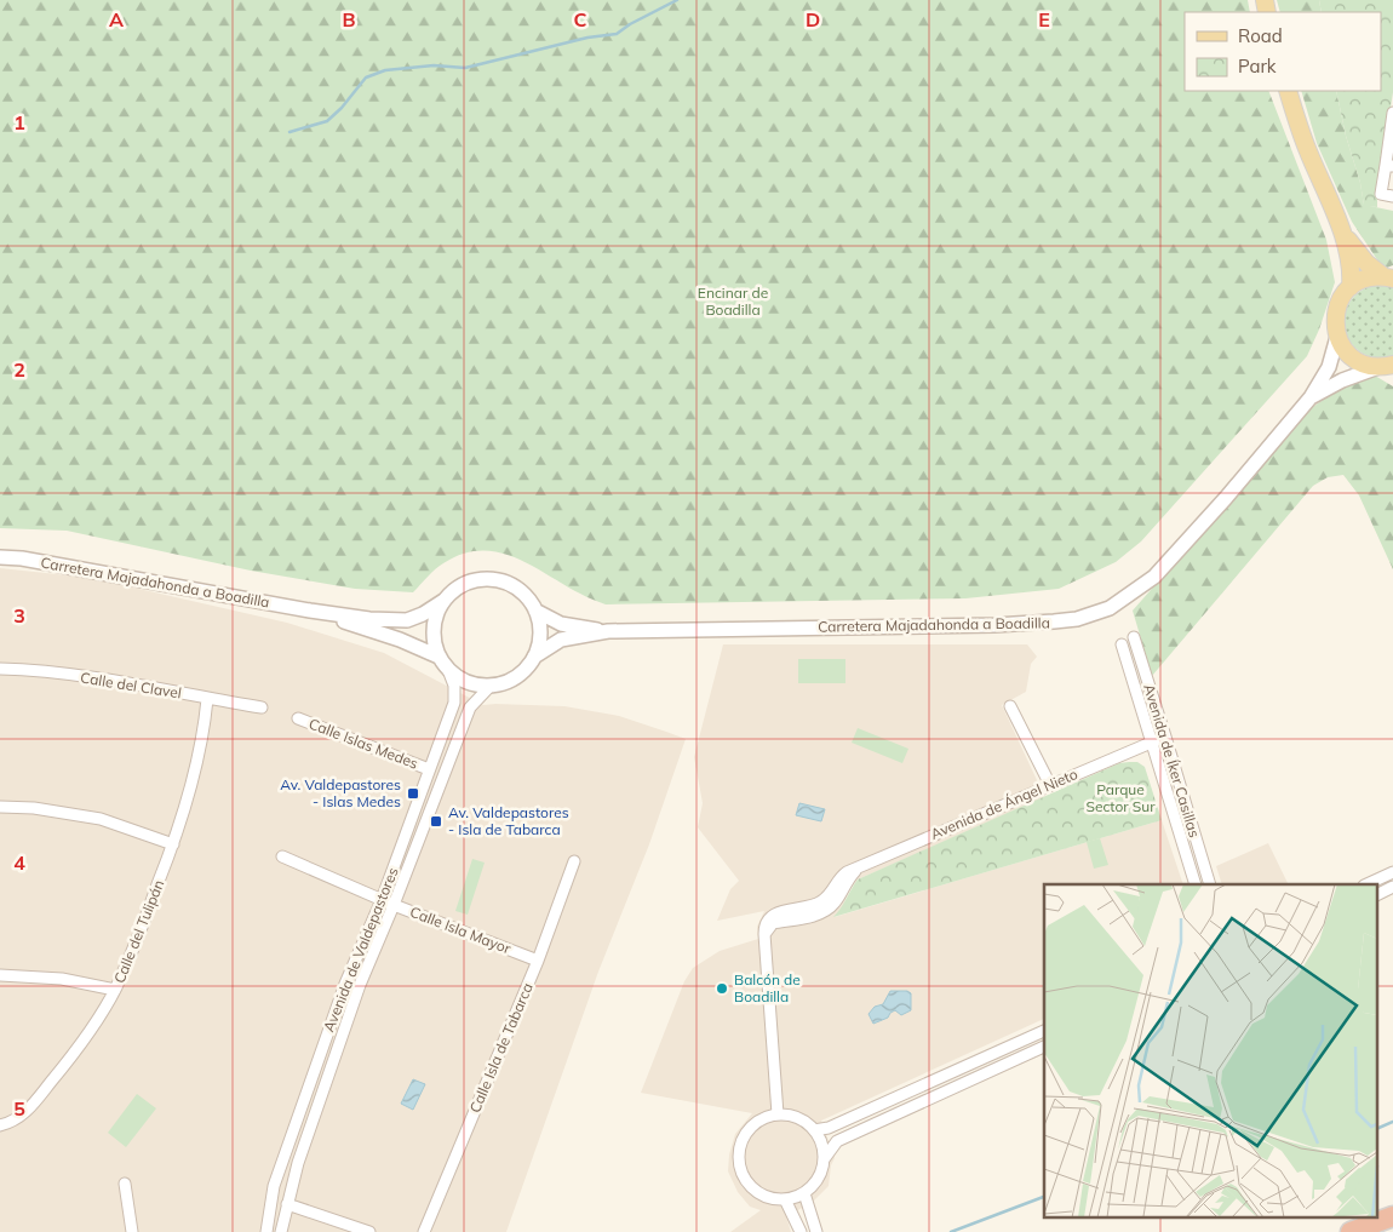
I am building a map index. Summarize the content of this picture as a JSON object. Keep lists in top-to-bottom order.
{
  "streets": {
    "street": [
      "Carretera Majadahonda a Boadilla",
      "Calle del Clavel",
      "Calle Islas Medes",
      "Avenida de Íker Casillas",
      "Avenida de Ángel Nieto",
      "Calle Isla Mayor",
      "Calle del Tulipán",
      "Avenida de Valdepastores",
      "Calle Isla de Tabarca"
    ]
  },
  "crossings": [
    ["Carretera Majadahonda a Boadilla", "Avenida de Valdepastores"],
    ["Calle del Clavel", "Calle del Tulipán"],
    ["Calle Islas Medes", "Avenida de Valdepastores"],
    ["Avenida de Íker Casillas", "Avenida de Ángel Nieto"],
    ["Calle Isla Mayor", "Avenida de Valdepastores"],
    ["Calle Isla Mayor", "Calle Isla de Tabarca"]
  ],
  "parks": ["Encinar de Boadilla", "Parque Sector Sur"],
  "places": {
    "transit": ["Av. Valdepastores - Islas Medes", "Av. Valdepastores - Isla de Tabarca"],
    "other": ["Balcón de Boadilla"]
  },
  "legend": ["Road", "Park"],
  "grid": {
    "columns": [
      "A",
      "B",
      "C",
      "D",
      "E"
    ],
    "rows": [
      "1",
      "2",
      "3",
      "4",
      "5"
    ]
  }
}
